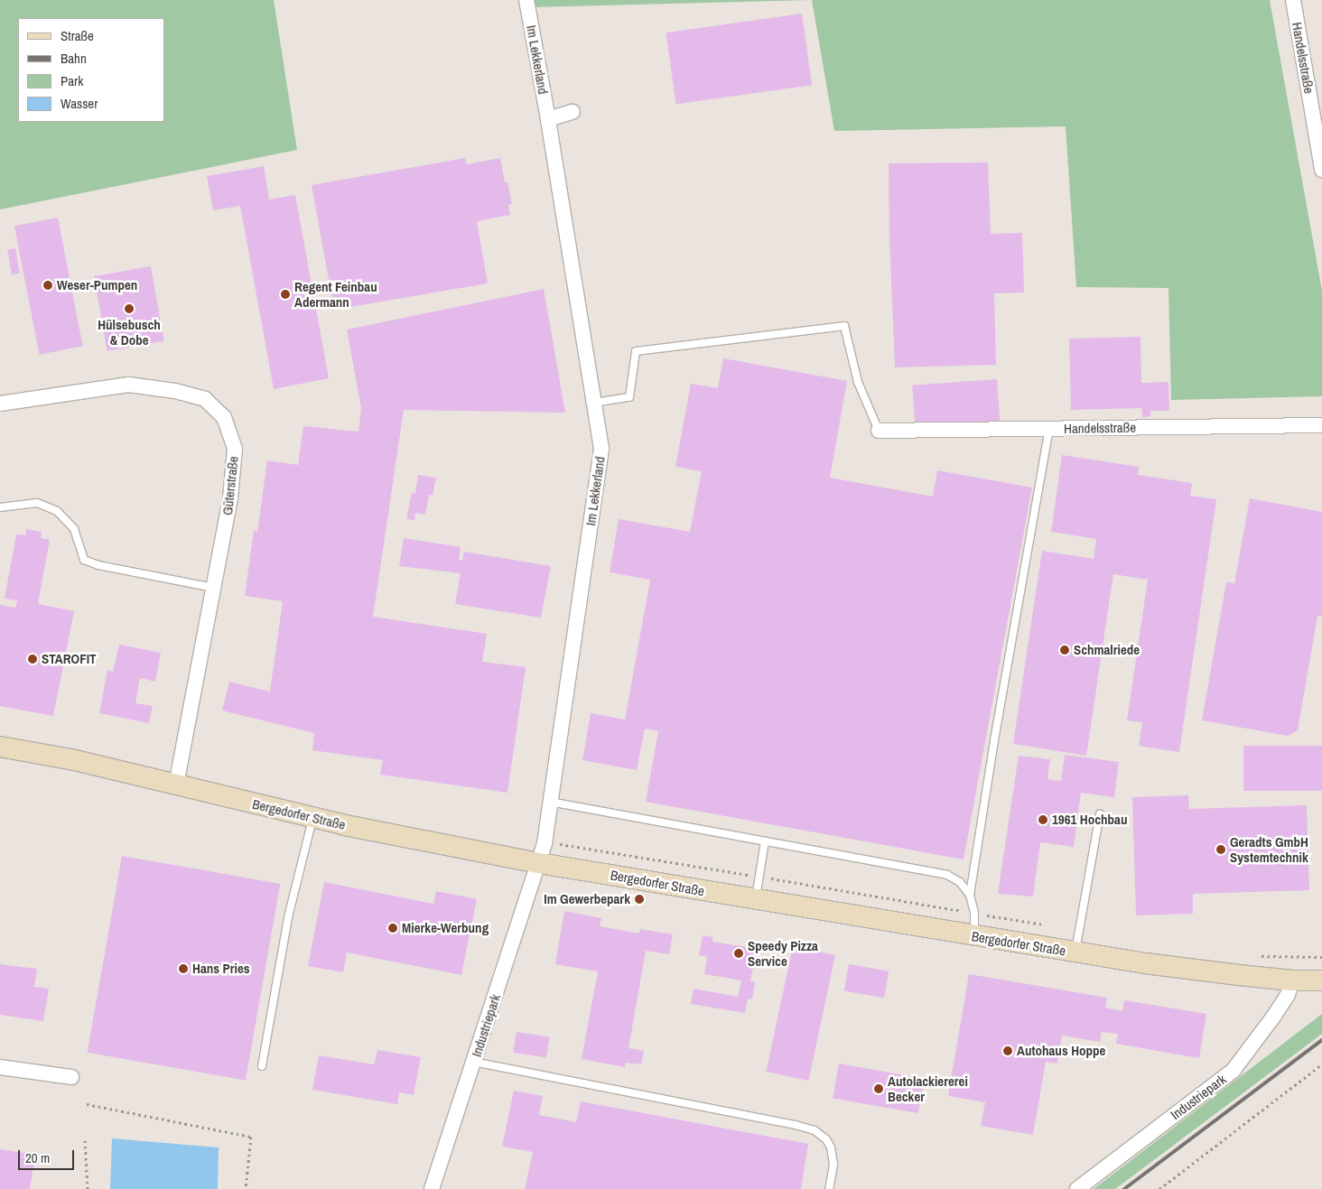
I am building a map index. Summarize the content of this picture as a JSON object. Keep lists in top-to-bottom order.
{
  "streets": {
    "street": [
      "Handelsstraße",
      "Im Lekkerland",
      "Güterstraße",
      "Bergedorfer Straße",
      "Industriepark"
    ]
  },
  "crossings": [
    ["Im Lekkerland", "Bergedorfer Straße"],
    ["Im Lekkerland", "Industriepark"],
    ["Güterstraße", "Bergedorfer Straße"],
    ["Bergedorfer Straße", "Industriepark"]
  ],
  "places": [
    "Weser-Pumpen",
    "Regent Feinbau Adermann",
    "Hülsebusch & Dobe",
    "Schmalriede",
    "STAROFIT",
    "1961 Hochbau",
    "Geradts GmbH Systemtechnik",
    "Im Gewerbepark",
    "Mierke-Werbung",
    "Speedy Pizza Service",
    "Hans Pries",
    "Autohaus Hoppe",
    "Autolackiererei Becker"
  ],
  "legend": [
    "Straße",
    "Bahn",
    "Park",
    "Wasser"
  ],
  "scale_bar": "20 m"
}
